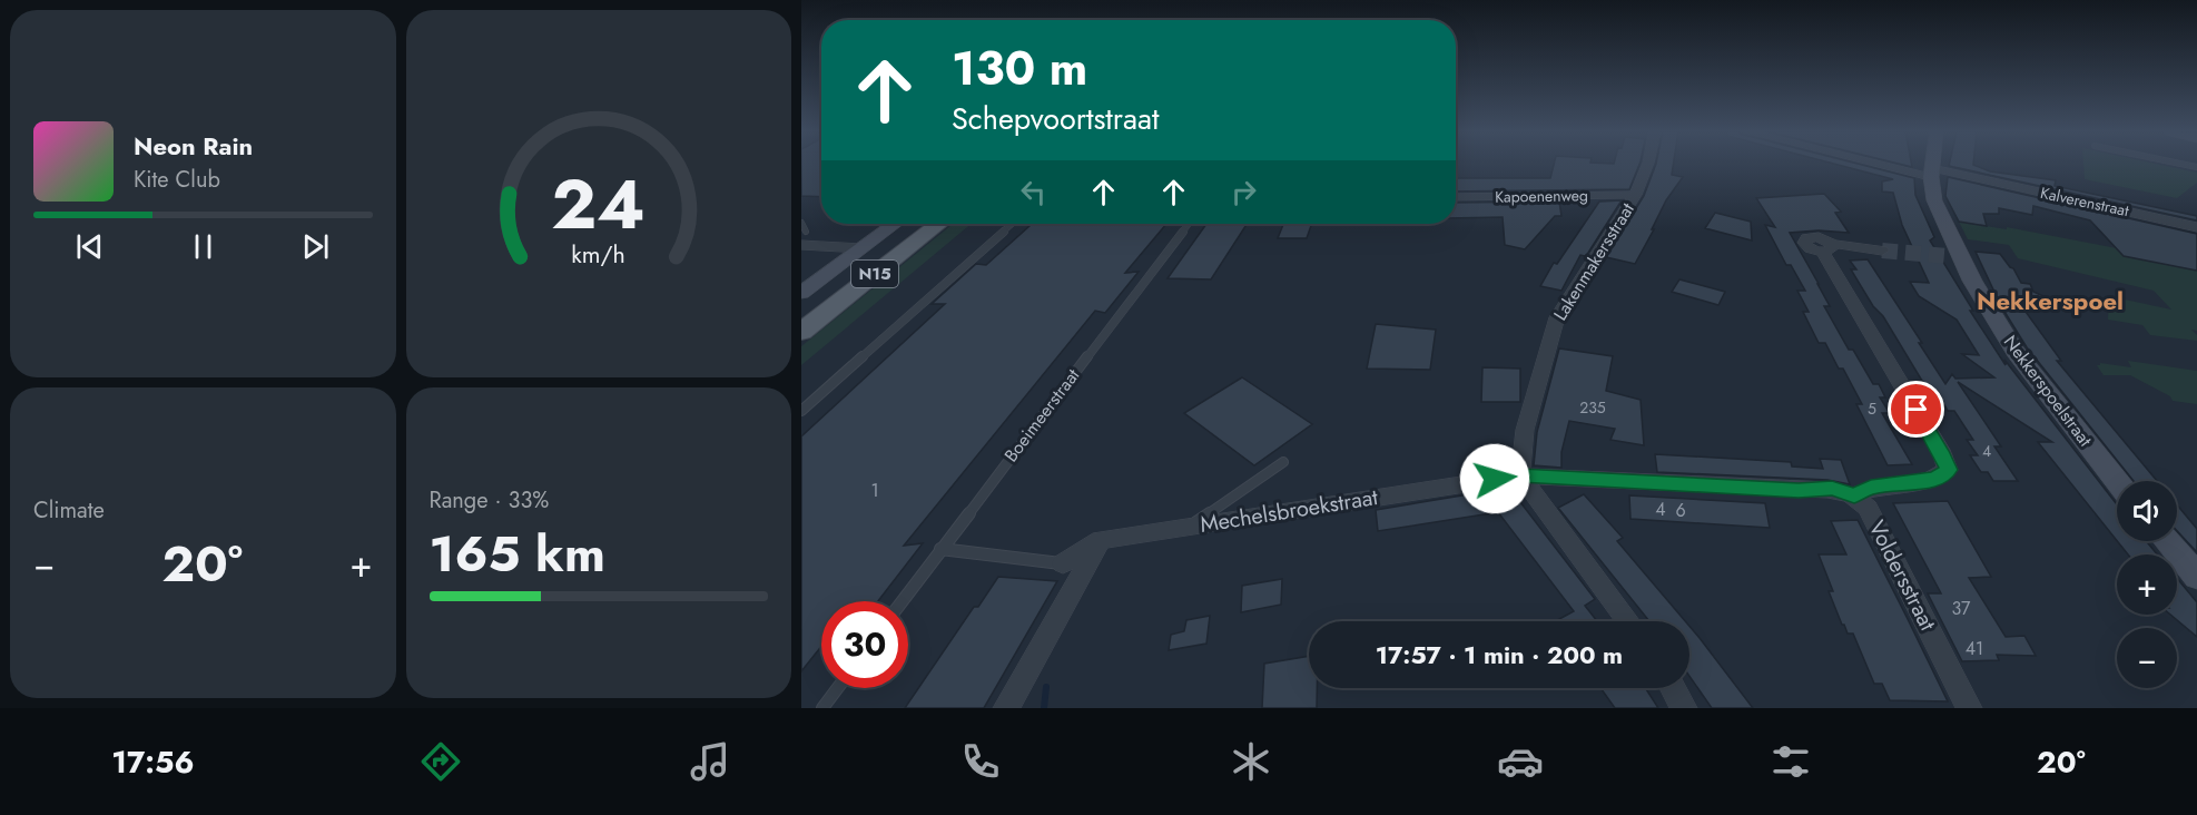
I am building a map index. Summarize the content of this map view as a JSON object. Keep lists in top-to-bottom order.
{
  "streets": {
    "main road": ["N15", "Nekkerspoelstraat"],
    "street": [
      "Kapoenenweg",
      "Kalverenstraat",
      "Lakenmakersstraat",
      "Mechelsbroekstraat",
      "Voldersstraat"
    ],
    "lane": ["Boeimeerstraat"]
  },
  "crossings": [
    ["Kapoenenweg", "Lakenmakersstraat"],
    ["Kalverenstraat", "Nekkerspoelstraat"],
    ["Lakenmakersstraat", "Mechelsbroekstraat"]
  ],
  "districts": ["Nekkerspoel"],
  "house_numbers": [
    "235",
    "5",
    "4",
    "1",
    "4",
    "6",
    "37",
    "41"
  ],
  "page": {
    "turn": ["130 m", "Schepvoortstraat"],
    "song": ["Neon Rain", "Kite Club"],
    "tile": [
      "Climate",
      ["Range · 33%", "165 km"]
    ],
    "map_buttons": ["+", "−"],
    "heat": ["−", "20°", "+"],
    "limit": "30",
    "trip": "17:57 · 1 min · 200 m",
    "tabs": ["17:56", "20°"],
    "gauge": ["24", "km/h"]
  }
}
